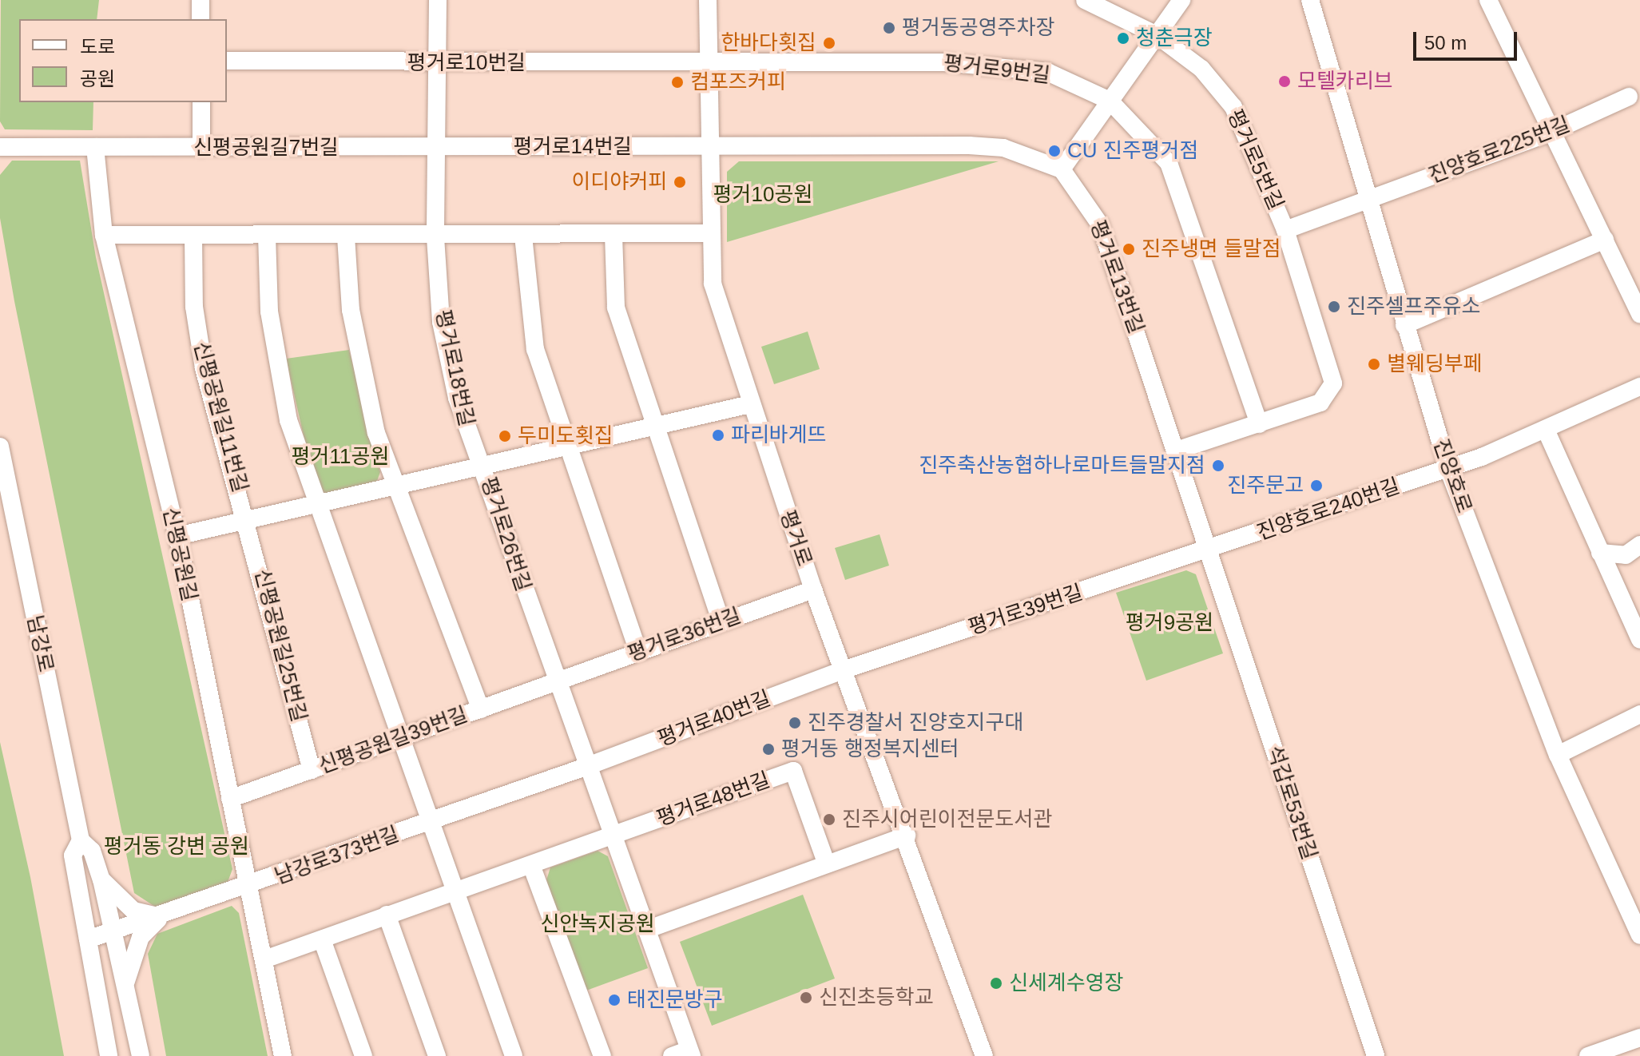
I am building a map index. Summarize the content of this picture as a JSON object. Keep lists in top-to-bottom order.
{
  "streets": {
    "street": [
      "평거로10번길",
      "평거로9번길",
      "평거로14번길",
      "신평공원길7번길",
      "진양호로225번길",
      "평거로5번길",
      "평거로13번길",
      "평거로18번길",
      "신평공원길11번길",
      "진양호로",
      "진양호로240번길",
      "평거로26번길",
      "평거로",
      "신평공원길",
      "평거로39번길",
      "평거로36번길",
      "남강로",
      "신평공원길25번길",
      "평거로40번길",
      "신평공원길39번길",
      "평거로48번길",
      "석갑로53번길",
      "남강로373번길"
    ]
  },
  "crossings": [
    ["평거로10번길", "평거로9번길"],
    ["평거로10번길", "평거로18번길"],
    ["평거로10번길", "평거로"],
    ["평거로9번길", "평거로5번길"],
    ["평거로9번길", "평거로"],
    ["평거로14번길", "신평공원길7번길"],
    ["평거로14번길", "평거로18번길"],
    ["평거로14번길", "평거로"],
    ["신평공원길7번길", "평거로18번길"],
    ["신평공원길7번길", "신평공원길"],
    ["진양호로225번길", "평거로5번길"],
    ["진양호로225번길", "진양호로"],
    ["평거로13번길", "진양호로240번길"],
    ["평거로13번길", "평거로39번길"],
    ["평거로13번길", "석갑로53번길"],
    ["평거로18번길", "평거로26번길"],
    ["신평공원길11번길", "신평공원길25번길"],
    ["진양호로", "진양호로240번길"],
    ["진양호로240번길", "평거로39번길"],
    ["진양호로240번길", "석갑로53번길"],
    ["평거로26번길", "평거로"],
    ["평거로26번길", "평거로36번길"],
    ["평거로26번길", "평거로40번길"],
    ["평거로26번길", "신평공원길39번길"],
    ["평거로26번길", "평거로48번길"],
    ["평거로26번길", "남강로373번길"],
    ["평거로", "평거로39번길"],
    ["평거로", "평거로36번길"],
    ["평거로", "평거로40번길"],
    ["신평공원길", "신평공원길39번길"],
    ["신평공원길", "남강로373번길"],
    ["평거로39번길", "평거로40번길"],
    ["평거로39번길", "석갑로53번길"],
    ["평거로36번길", "신평공원길39번길"],
    ["남강로", "남강로373번길"],
    ["신평공원길25번길", "신평공원길39번길"],
    ["평거로40번길", "남강로373번길"]
  ],
  "parks": [
    "평거10공원",
    "평거11공원",
    "평거9공원",
    "평거동 강변 공원",
    "신안녹지공원"
  ],
  "places": [
    "평거동공영주차장",
    "청춘극장",
    "한바다횟집",
    "모텔카리브",
    "컴포즈커피",
    "CU 진주평거점",
    "이디야커피",
    "진주냉면 들말점",
    "진주셀프주유소",
    "별웨딩부페",
    "파리바게뜨",
    "두미도횟집",
    "진주축산농협하나로마트들말지점",
    "진주문고",
    "진주경찰서 진양호지구대",
    "평거동 행정복지센터",
    "진주시어린이전문도서관",
    "신세계수영장",
    "신진초등학교",
    "태진문방구"
  ],
  "legend": ["도로", "공원"],
  "scale_bar": "50 m"
}
